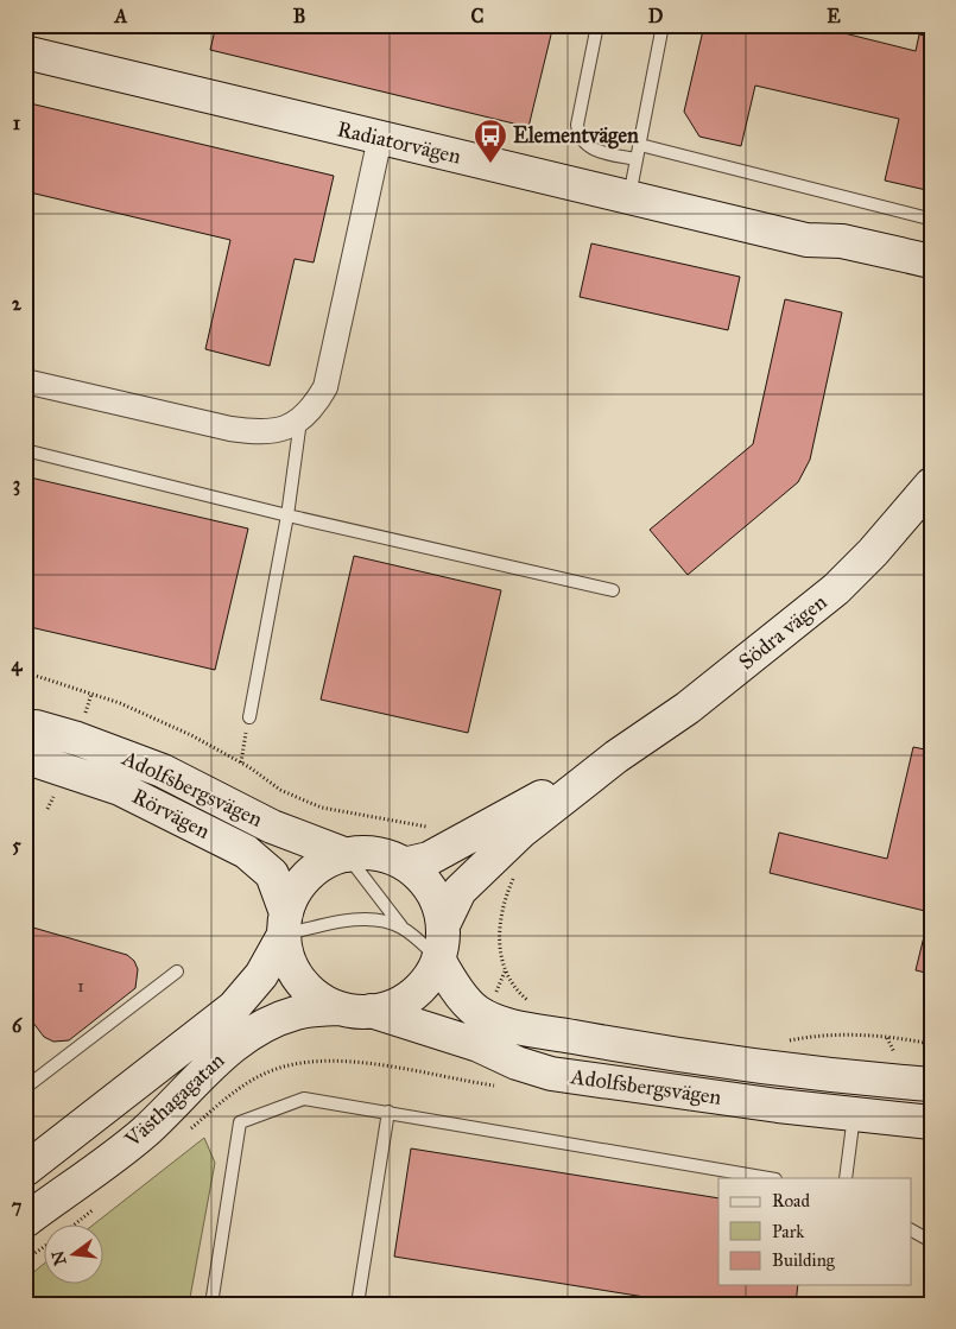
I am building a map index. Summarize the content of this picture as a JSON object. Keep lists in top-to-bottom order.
{
  "streets": {
    "main road": [
      "Radiatorvägen",
      "Södra vägen",
      "Adolfsbergsvägen",
      "Rörvägen",
      "Västhagagatan"
    ]
  },
  "crossings": [
    ["Adolfsbergsvägen", "Västhagagatan"],
    ["Rörvägen", "Västhagagatan"]
  ],
  "places": {
    "bus stop": ["Elementvägen"]
  },
  "house_numbers": ["1"],
  "legend": ["Road", "Park", "Building"],
  "north": "left",
  "grid": {
    "columns": [
      "A",
      "B",
      "C",
      "D",
      "E"
    ],
    "rows": [
      "1",
      "2",
      "3",
      "4",
      "5",
      "6",
      "7"
    ]
  }
}
